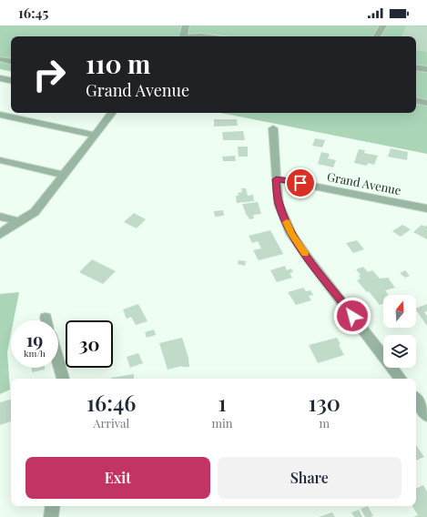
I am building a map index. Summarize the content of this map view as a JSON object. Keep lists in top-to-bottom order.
{
  "streets": {
    "street": ["Grand Avenue"]
  },
  "north": "top",
  "page": {
    "status": "16:45",
    "turn": ["110 m", "Grand Avenue"],
    "speed": "19 km/h",
    "limit": "30",
    "eta": [
      "16:46",
      "Arrival",
      "1",
      "min",
      "130",
      "m"
    ],
    "buttons": ["Exit", "Share"]
  }
}
